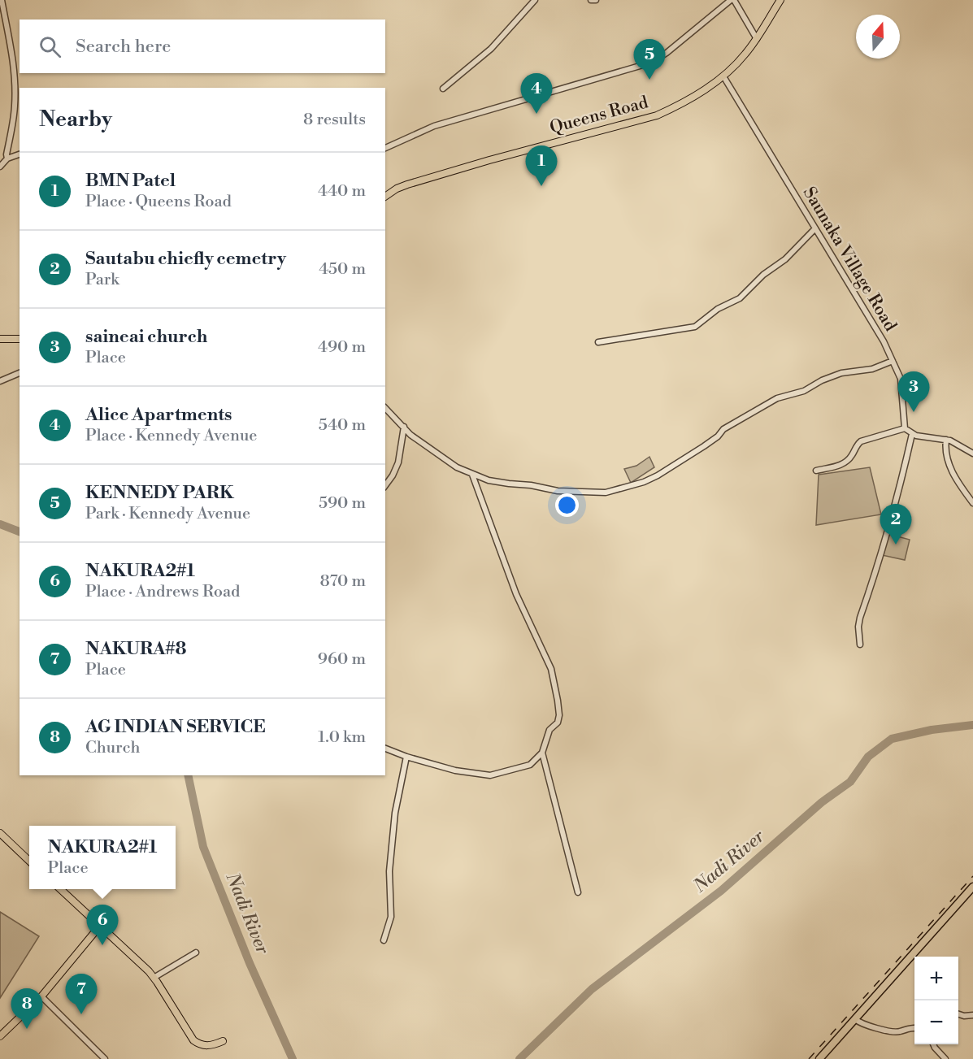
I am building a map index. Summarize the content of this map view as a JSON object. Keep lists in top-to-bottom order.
{
  "streets": {
    "main road": ["Queens Road"],
    "street": ["Saunaka Village Road"]
  },
  "crossings": [
    ["Queens Road", "Saunaka Village Road"]
  ],
  "water": ["Nadi River"],
  "north": "top",
  "page": {
    "search": "Search here",
    "pins": [
      "5",
      "4",
      "1",
      "3",
      "2",
      "6",
      "7",
      "8"
    ],
    "heading": ["Nearby", "8 results"],
    "list": [
      {
        "mark": "1",
        "name": "BMN Patel",
        "note": "Place · Queens Road",
        "value": "440 m"
      },
      {
        "mark": "2",
        "name": "Sautabu chiefly cemetry",
        "note": "Park",
        "value": "450 m"
      },
      {
        "mark": "3",
        "name": "saineai church",
        "note": "Place",
        "value": "490 m"
      },
      {
        "mark": "4",
        "name": "Alice Apartments",
        "note": "Place · Kennedy Avenue",
        "value": "540 m"
      },
      {
        "mark": "5",
        "name": "KENNEDY PARK",
        "note": "Park · Kennedy Avenue",
        "value": "590 m"
      },
      {
        "mark": "6",
        "name": "NAKURA2#1",
        "note": "Place · Andrews Road",
        "value": "870 m"
      },
      {
        "mark": "7",
        "name": "NAKURA#8",
        "note": "Place",
        "value": "960 m"
      },
      {
        "mark": "8",
        "name": "AG INDIAN SERVICE",
        "note": "Church",
        "value": "1.0 km"
      }
    ],
    "popup": ["NAKURA2#1", "Place"],
    "map_buttons": ["+", "−"]
  }
}
